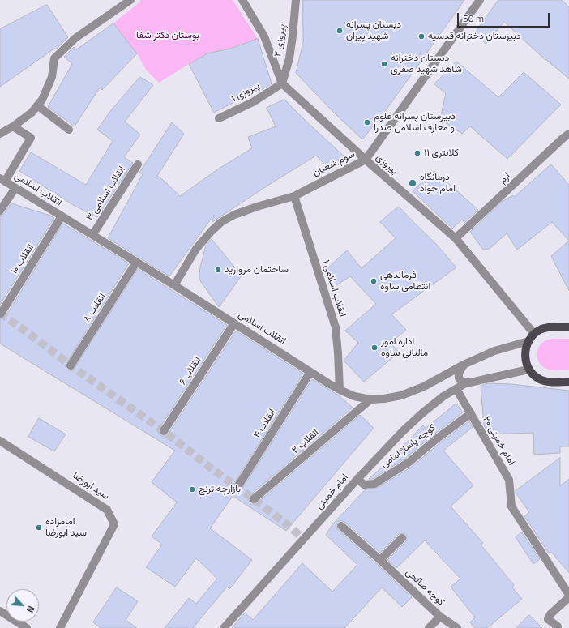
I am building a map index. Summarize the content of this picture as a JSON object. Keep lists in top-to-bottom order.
{
  "streets": {
    "street": [
      "پیروزی ۲",
      "پیروزی ۱",
      "سوم شعبان",
      "پیروزی",
      "ارم",
      "انقلاب اسلامی",
      "انقلاب اسلامی ۳",
      "انقلاب ۱۰",
      "انقلاب اسلامی ۱",
      "انقلاب ۸",
      "انقلاب ۶",
      "انقلاب ۴",
      "امام خمینی ۲۰",
      "انقلاب ۲",
      "کوچه پاساژ امامی",
      "سید ابورضا",
      "امام خمینی",
      "کوچه صالحی"
    ]
  },
  "crossings": [
    ["پیروزی ۲", "پیروزی ۱"],
    ["پیروزی ۲", "پیروزی"],
    ["پیروزی ۱", "پیروزی"],
    ["سوم شعبان", "پیروزی"],
    ["سوم شعبان", "انقلاب اسلامی"],
    ["سوم شعبان", "انقلاب اسلامی ۱"],
    ["پیروزی", "ارم"],
    ["انقلاب اسلامی", "انقلاب اسلامی ۳"],
    ["انقلاب اسلامی", "انقلاب ۱۰"],
    ["انقلاب اسلامی", "انقلاب اسلامی ۱"],
    ["انقلاب اسلامی", "انقلاب ۸"],
    ["انقلاب اسلامی", "انقلاب ۶"],
    ["انقلاب اسلامی", "انقلاب ۴"],
    ["انقلاب اسلامی", "انقلاب ۲"],
    ["امام خمینی ۲۰", "کوچه پاساژ امامی"],
    ["امام خمینی ۲۰", "امام خمینی"],
    ["کوچه پاساژ امامی", "امام خمینی"]
  ],
  "parks": ["بوستان دکتر شفا"],
  "places": [
    "دبستان پسرانه شهید پیران",
    "دبیرستان دخترانه قدسیه",
    "دبستان دخترانه شاهد شهید صفری",
    "دبیرستان پسرانه علوم و معارف اسلامی صدرا",
    "کلانتری ۱۱",
    "درمانگاه امام جواد",
    "ساختمان مروارید",
    "فرماندهی انتظامی ساوه",
    "اداره امور مالیاتی ساوه",
    "بازارچه ترنج",
    "امامزاده سید ابورضا"
  ],
  "scale_bar": "50 m",
  "north": "bottom right"
}
